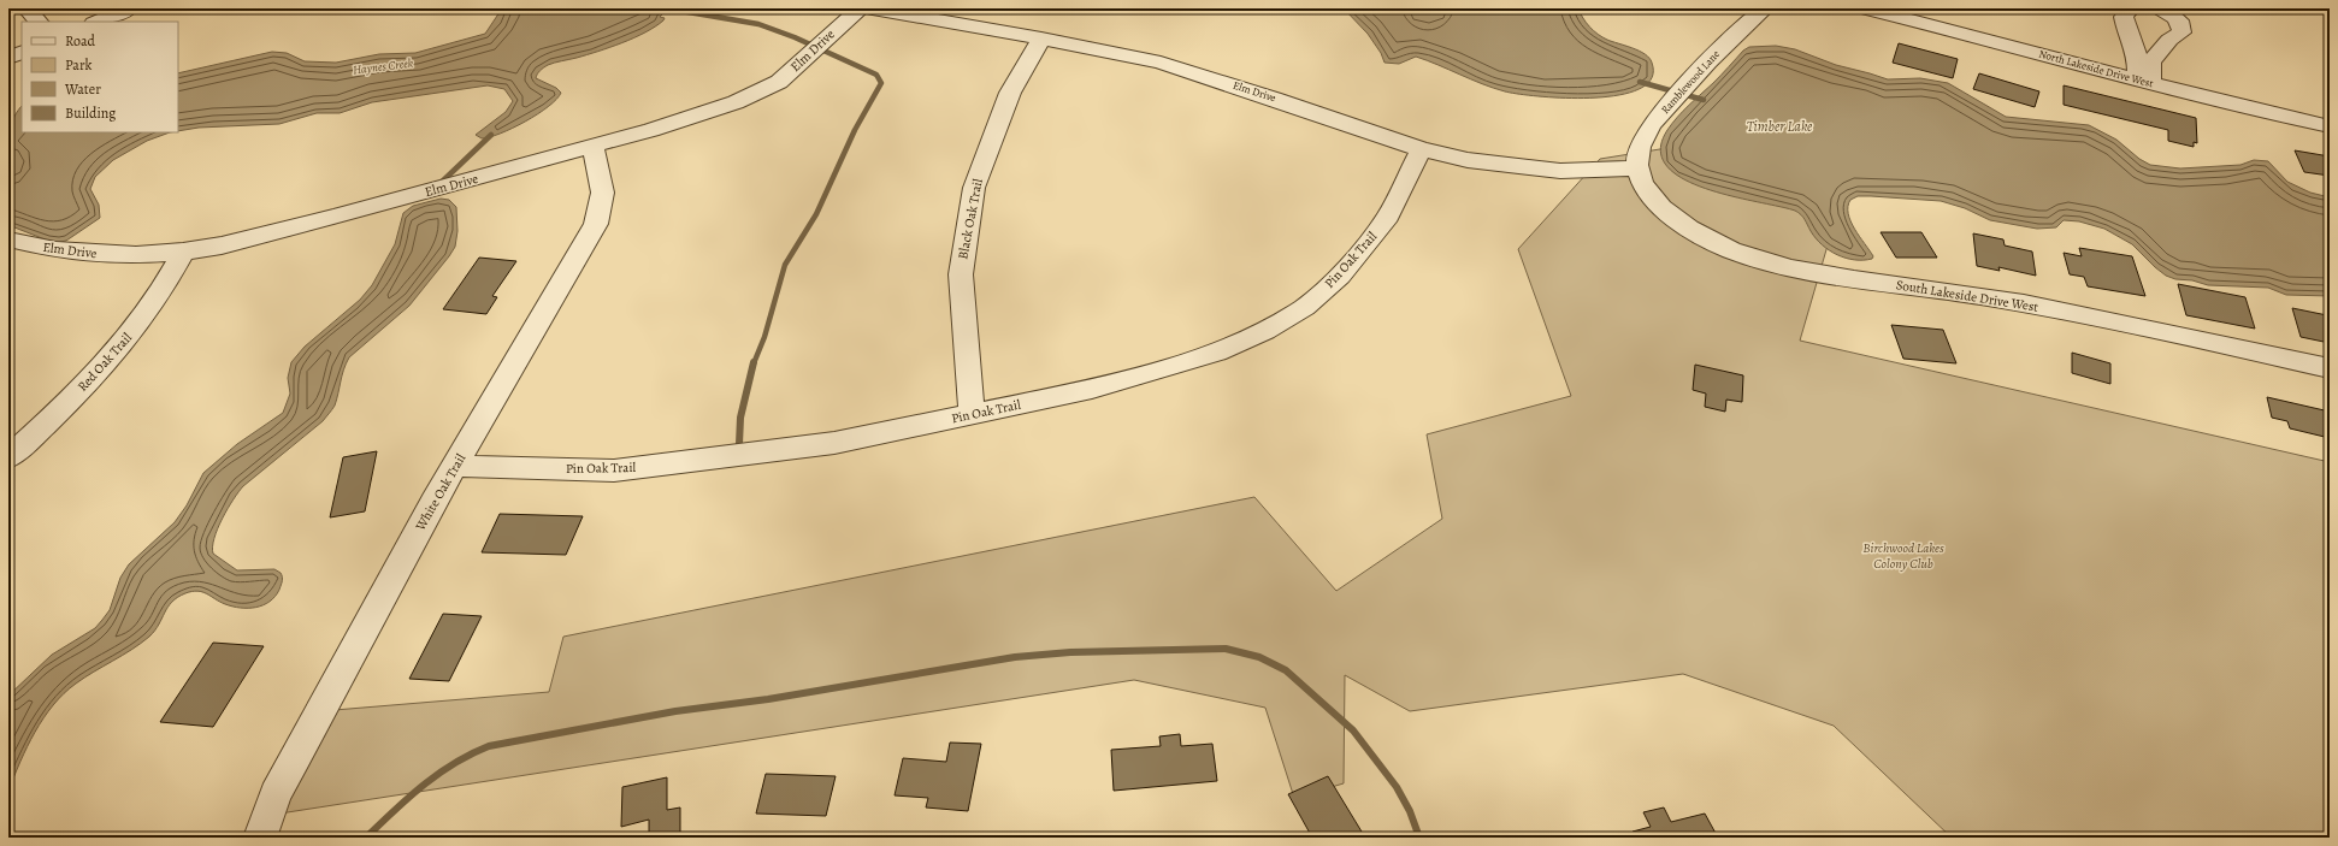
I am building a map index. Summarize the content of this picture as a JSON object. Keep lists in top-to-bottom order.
{
  "streets": {
    "street": [
      "Elm Drive",
      "North Lakeside Drive West",
      "Ramblewood Lane",
      "Black Oak Trail",
      "Pin Oak Trail",
      "South Lakeside Drive West",
      "Red Oak Trail",
      "White Oak Trail"
    ]
  },
  "crossings": [
    ["Elm Drive", "Ramblewood Lane"],
    ["Elm Drive", "Black Oak Trail"],
    ["Elm Drive", "Pin Oak Trail"],
    ["Elm Drive", "South Lakeside Drive West"],
    ["Elm Drive", "Red Oak Trail"],
    ["Elm Drive", "White Oak Trail"],
    ["Ramblewood Lane", "South Lakeside Drive West"],
    ["Black Oak Trail", "Pin Oak Trail"],
    ["Pin Oak Trail", "White Oak Trail"]
  ],
  "water": ["Haynes Creek", "Timber Lake"],
  "parks": ["Birchwood Lakes Colony Club"],
  "legend": [
    "Road",
    "Park",
    "Water",
    "Building"
  ]
}
